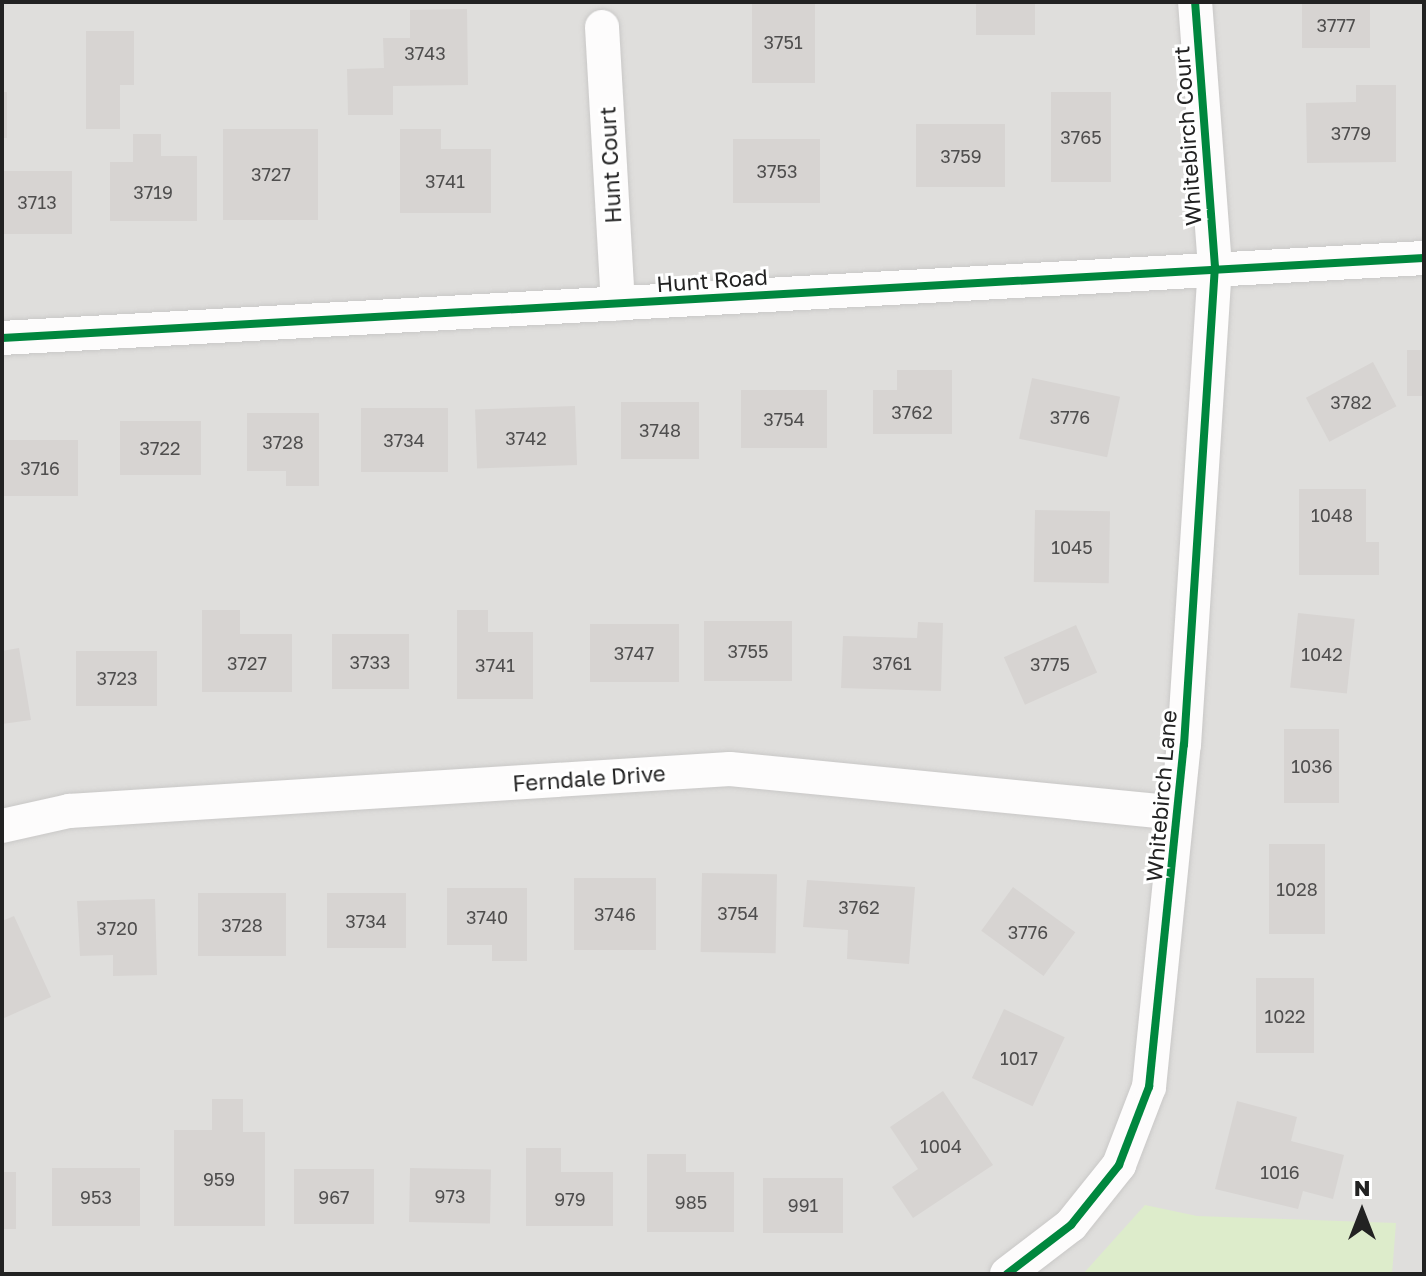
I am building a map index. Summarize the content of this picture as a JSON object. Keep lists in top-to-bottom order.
{
  "streets": {
    "street": [
      "Whitebirch Court",
      "Hunt Court",
      "Hunt Road",
      "Ferndale Drive",
      "Whitebirch Lane"
    ]
  },
  "crossings": [
    ["Whitebirch Court", "Hunt Road"],
    ["Whitebirch Court", "Whitebirch Lane"],
    ["Hunt Court", "Hunt Road"],
    ["Hunt Road", "Whitebirch Lane"],
    ["Ferndale Drive", "Whitebirch Lane"]
  ],
  "house_numbers": [
    "3777",
    "3751",
    "3743",
    "3779",
    "3765",
    "3759",
    "3753",
    "3727",
    "3741",
    "3719",
    "3713",
    "3782",
    "3762",
    "3776",
    "3754",
    "3748",
    "3742",
    "3734",
    "3728",
    "3722",
    "3716",
    "1048",
    "1045",
    "3755",
    "3747",
    "1042",
    "3733",
    "3727",
    "3761",
    "3775",
    "3741",
    "3723",
    "1036",
    "1028",
    "3762",
    "3754",
    "3746",
    "3740",
    "3734",
    "3728",
    "3720",
    "3776",
    "1022",
    "1017",
    "1004",
    "1016",
    "959",
    "973",
    "953",
    "967",
    "979",
    "985",
    "991"
  ],
  "north": "top"
}
